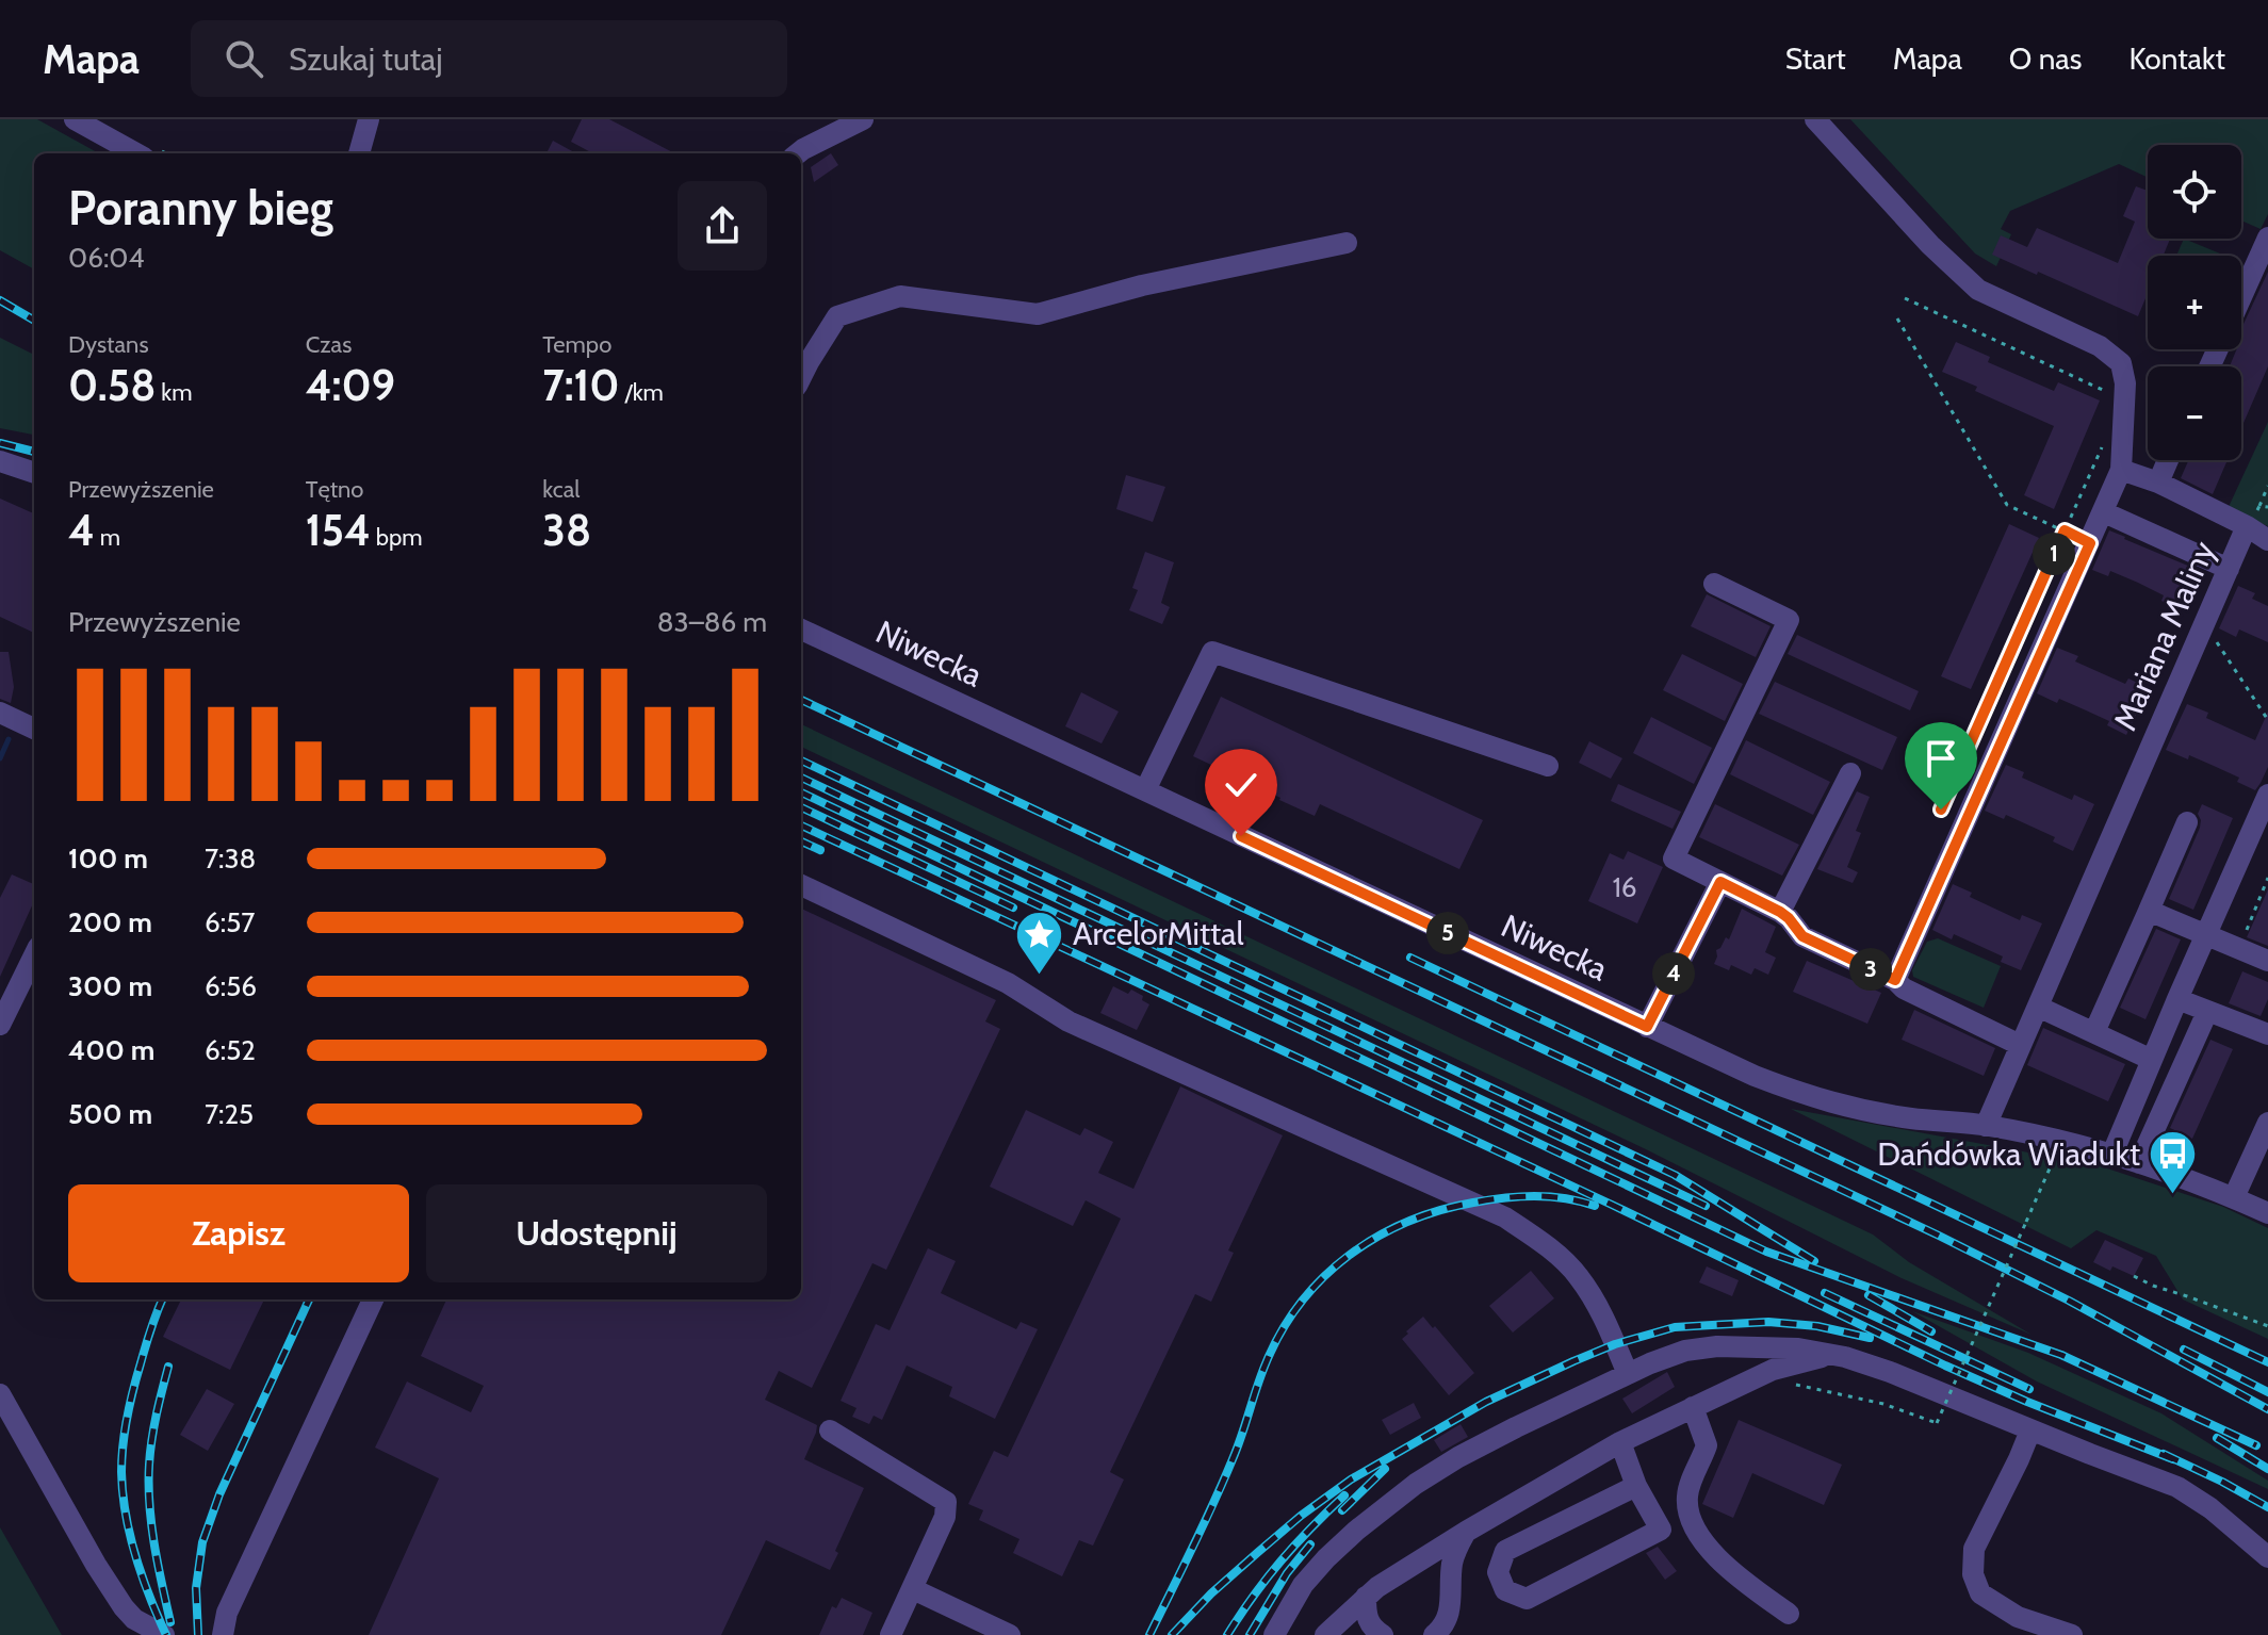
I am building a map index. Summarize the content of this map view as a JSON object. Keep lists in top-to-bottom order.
{
  "streets": {
    "street": ["Mariana Maliny", "Niwecka"]
  },
  "crossings": [
    ["Mariana Maliny", "Niwecka"]
  ],
  "places": {
    "place": ["ArcelorMittal"],
    "bus stop": ["Dańdówka Wiadukt"]
  },
  "house_numbers": ["16"],
  "page": {
    "header": "Mapa",
    "search": "Szukaj tutaj",
    "nav": [
      "Start",
      "Mapa",
      "O nas",
      "Kontakt"
    ],
    "map_buttons": ["+", "−"],
    "heading": ["Poranny bieg", "06:04"],
    "stats": [
      ["Dystans", "0.58 km"],
      ["Czas", "4:09"],
      ["Tempo", "7:10 /km"],
      ["Przewyższenie", "4 m"],
      ["Tętno", "154 bpm"],
      ["kcal", "38"]
    ],
    "pins": [
      "1",
      "5",
      "3",
      "4"
    ],
    "chart": ["Przewyższenie", "83–86 m"],
    "list": [
      {
        "name": "100 m",
        "note": "7:38"
      },
      {
        "name": "200 m",
        "note": "6:57"
      },
      {
        "name": "300 m",
        "note": "6:56"
      },
      {
        "name": "400 m",
        "note": "6:52"
      },
      {
        "name": "500 m",
        "note": "7:25"
      }
    ],
    "buttons": ["Zapisz", "Udostępnij"]
  }
}
